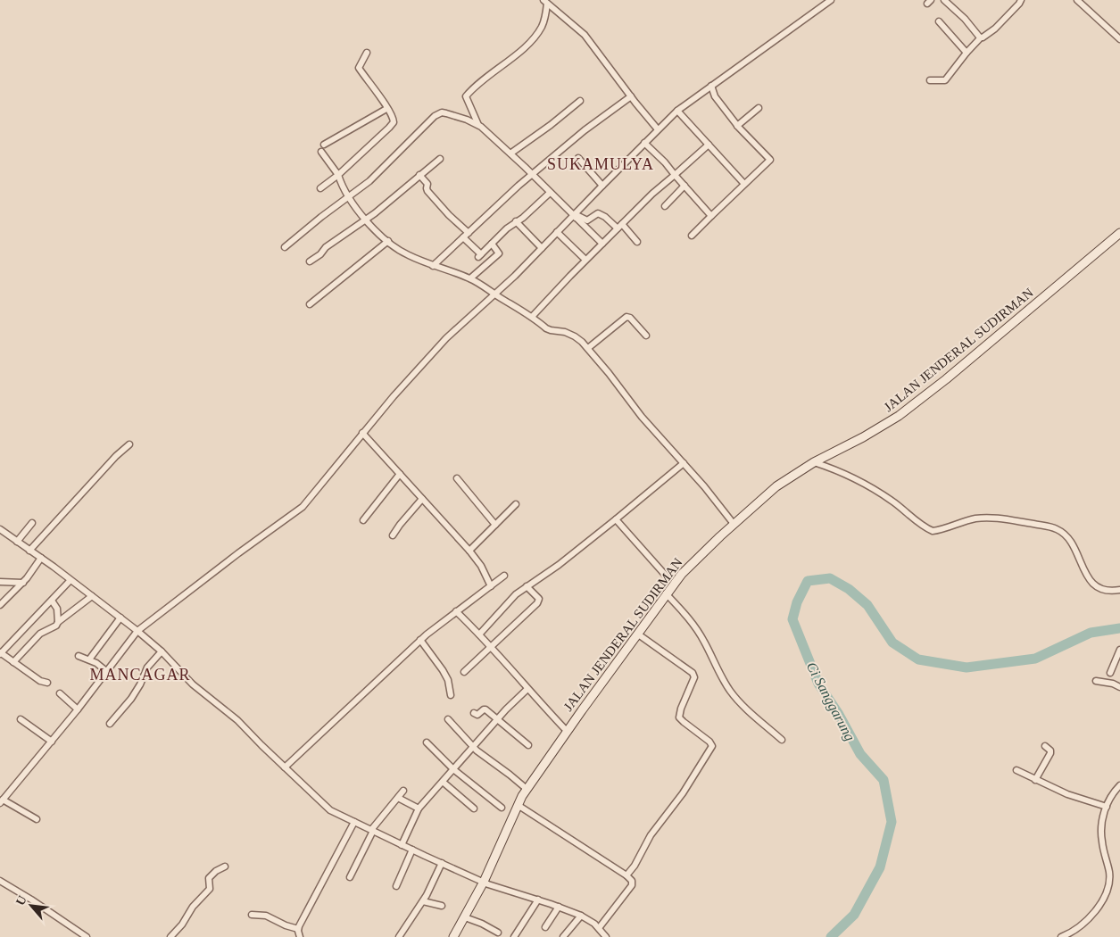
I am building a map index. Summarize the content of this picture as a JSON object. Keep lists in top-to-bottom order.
{
  "streets": {
    "main road": ["JALAN JENDERAL SUDIRMAN"]
  },
  "districts": ["SUKAMULYA", "MANCAGAR"],
  "water": ["Ci Sanggarung"],
  "north": "top left"
}
